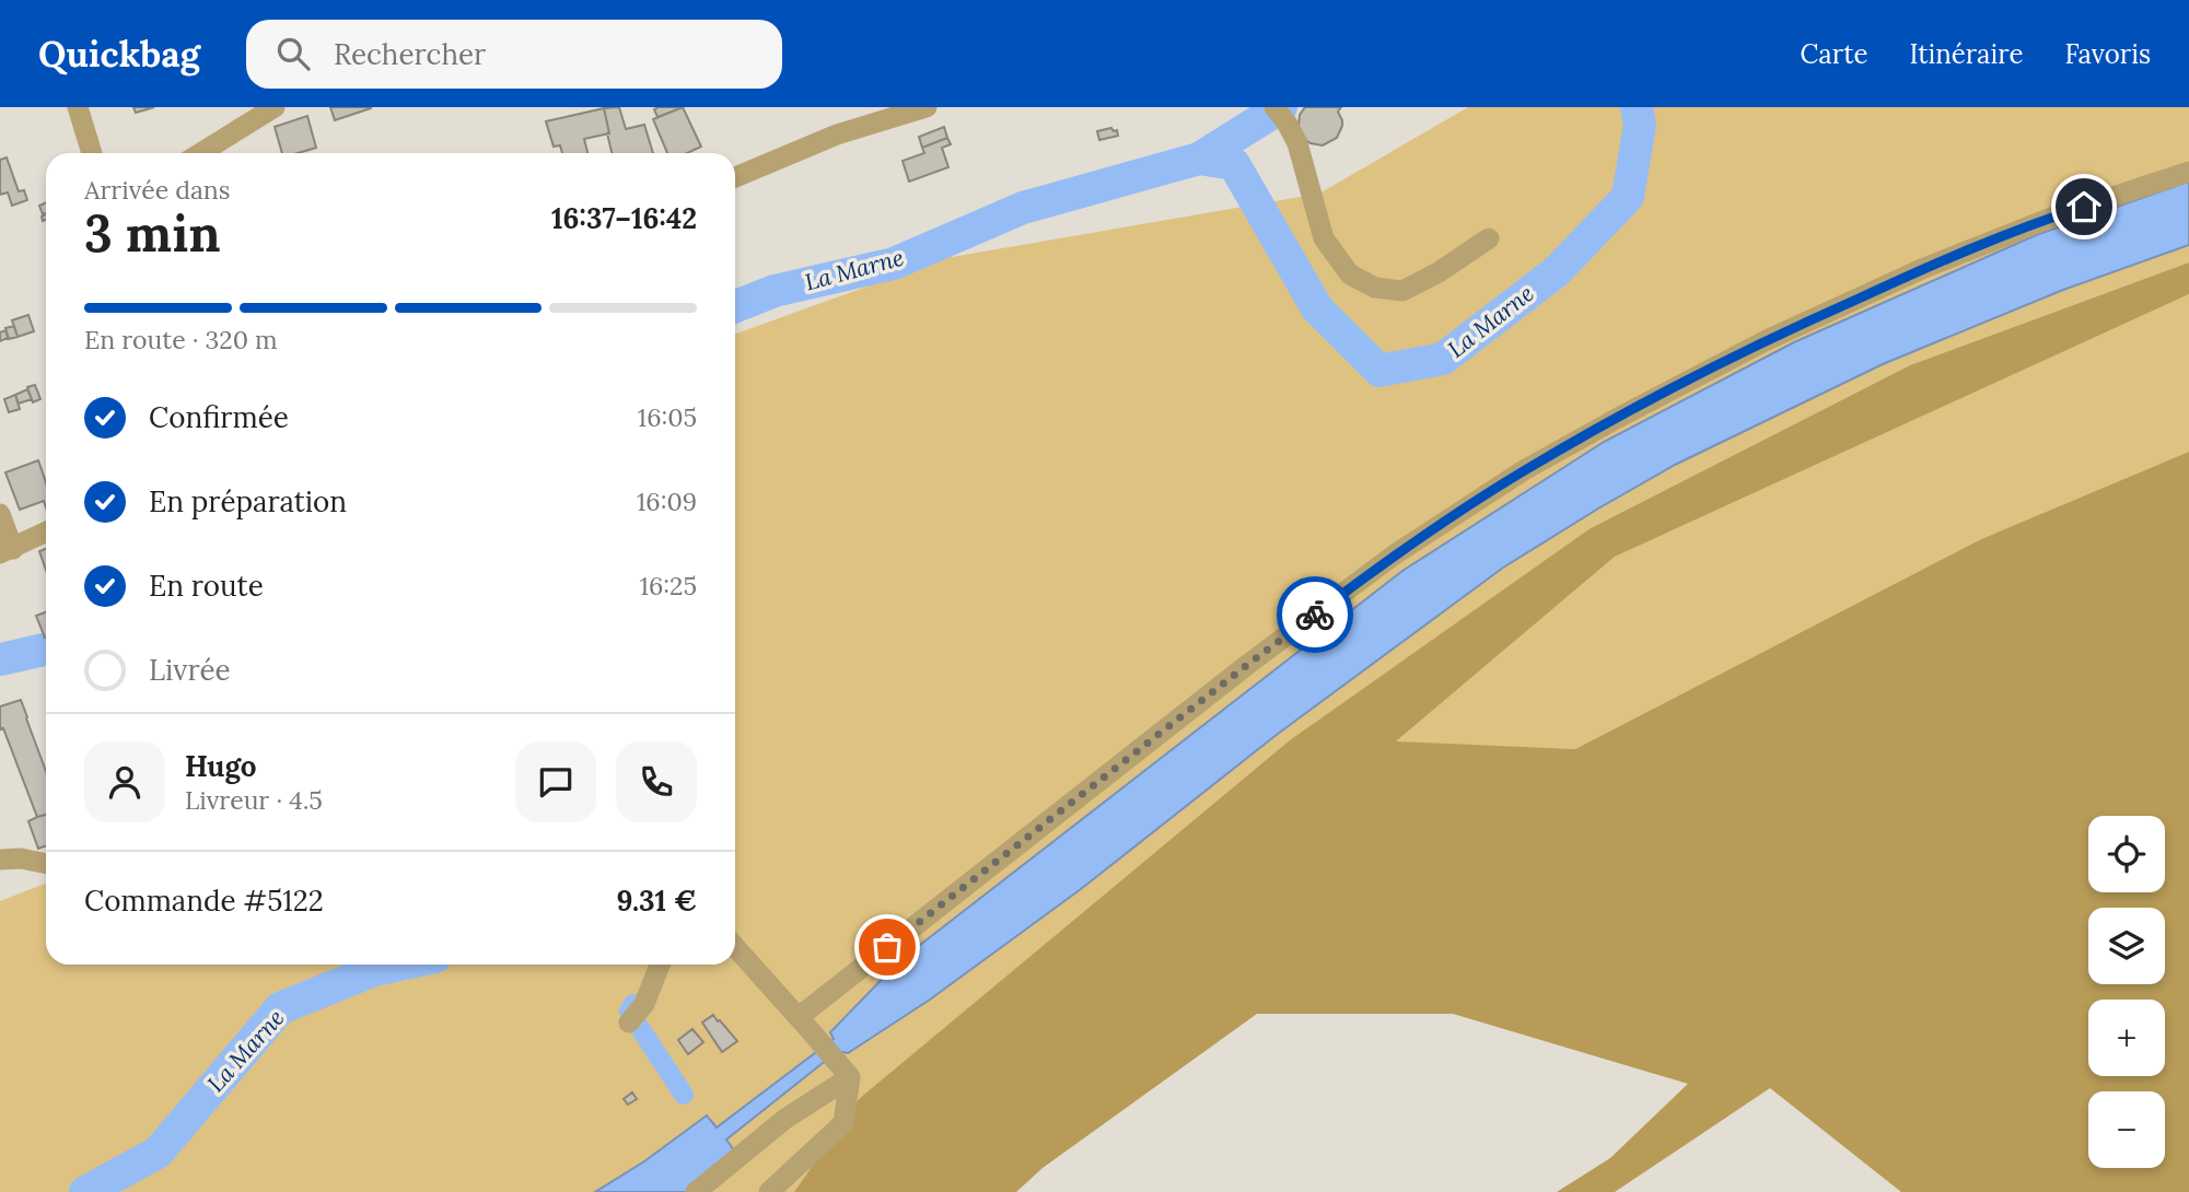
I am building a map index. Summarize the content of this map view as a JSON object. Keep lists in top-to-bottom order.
{
  "water": ["La Marne"],
  "page": {
    "header": "Quickbag",
    "search": "Rechercher",
    "nav": ["Carte", "Itinéraire", "Favoris"],
    "heading": ["3 min", "Arrivée dans", "16:37–16:42"],
    "panel": [
      "Hugo",
      "Livreur · 4.5",
      "Commande #5122",
      "9.31 €"
    ],
    "bar": "En route · 320 m",
    "list": [
      ["Confirmée", "16:05"],
      ["En préparation", "16:09"],
      ["En route", "16:25"],
      "Livrée"
    ],
    "map_buttons": ["+", "−"]
  }
}
